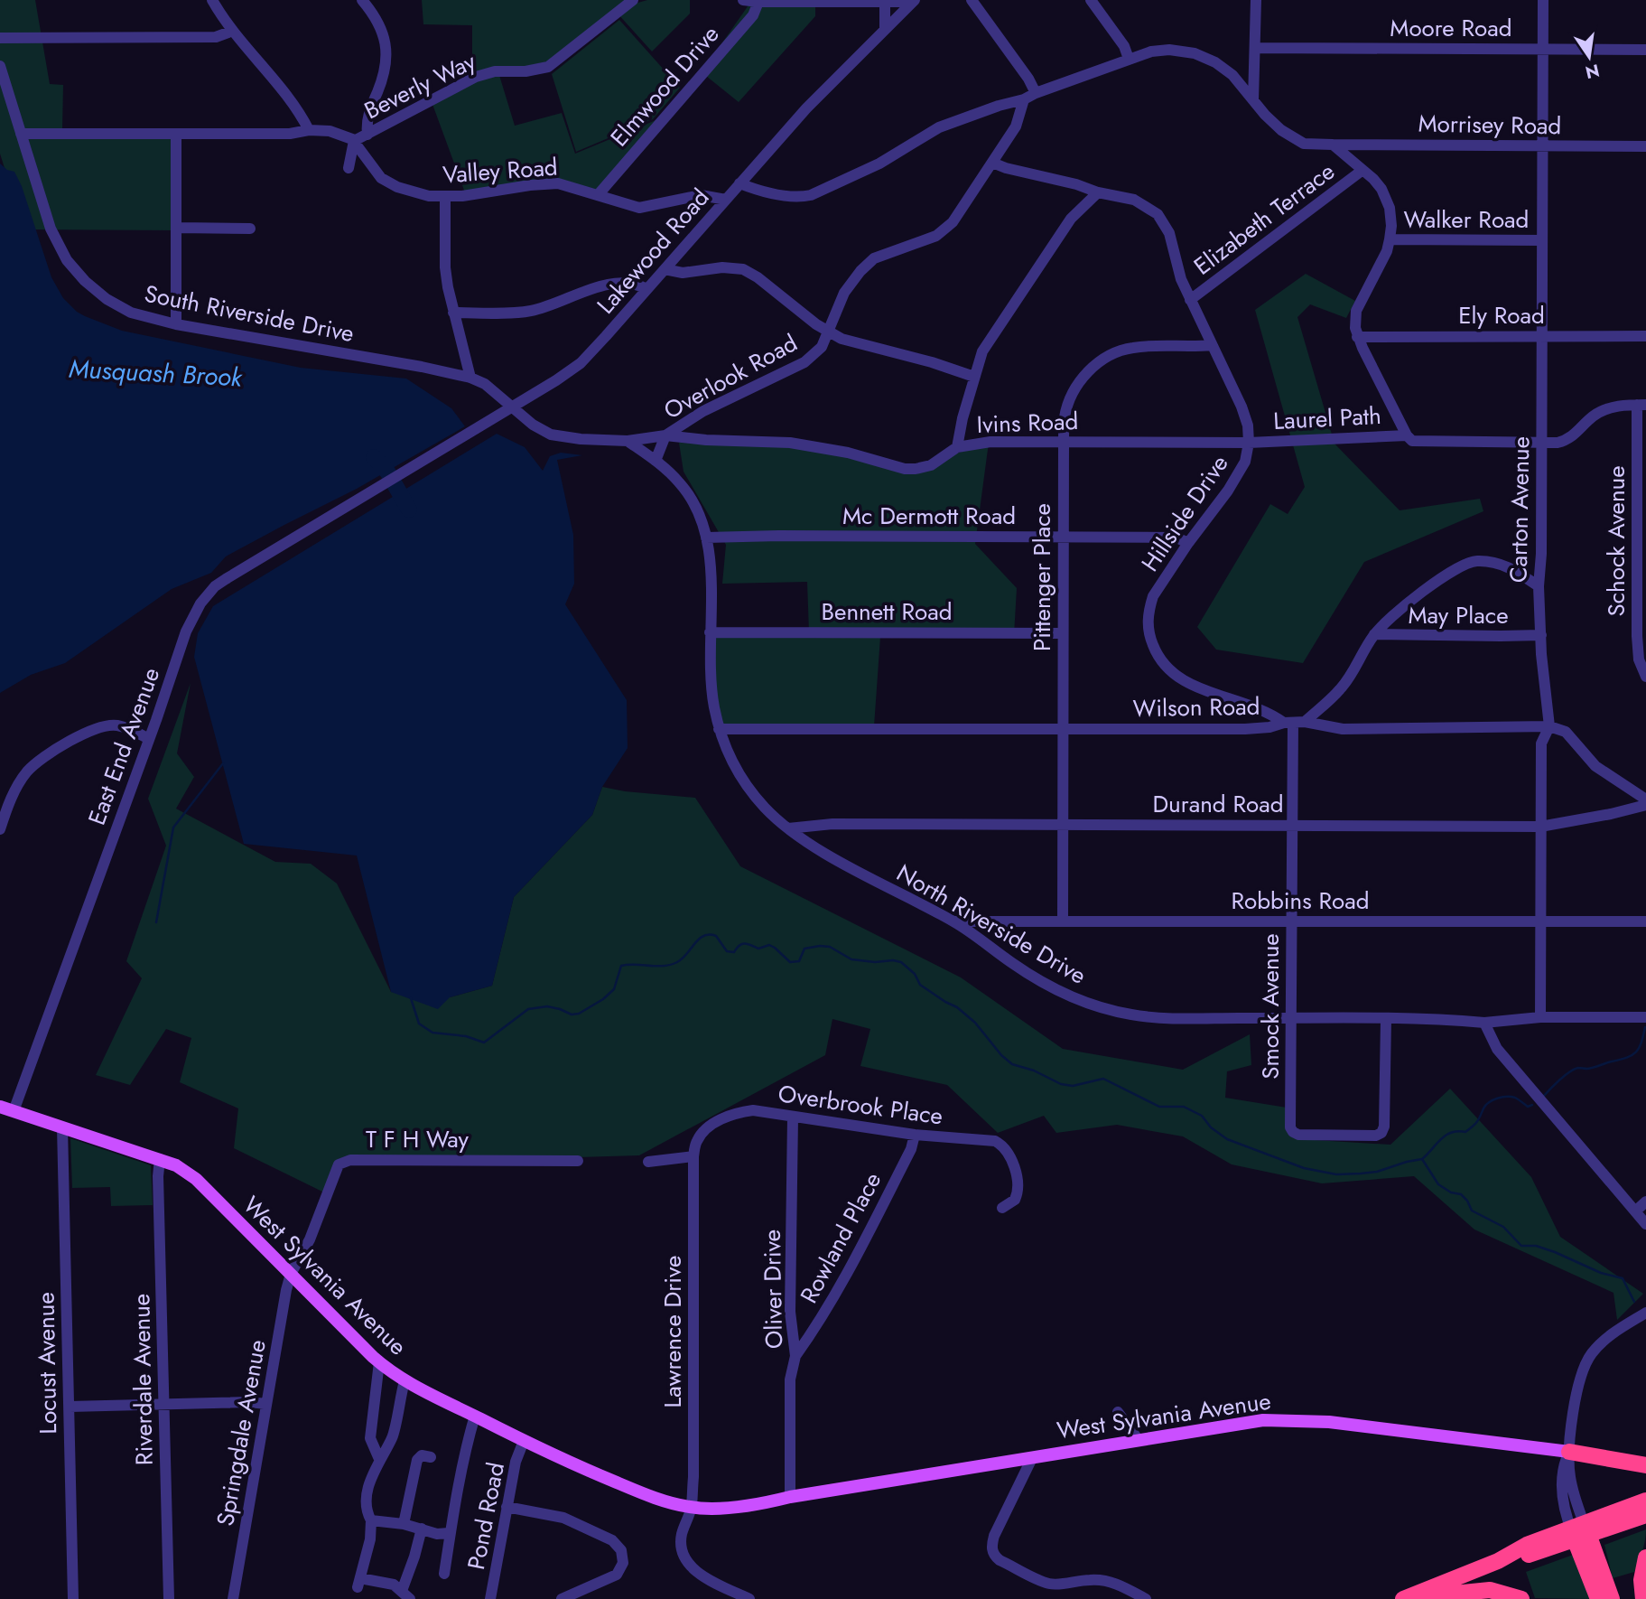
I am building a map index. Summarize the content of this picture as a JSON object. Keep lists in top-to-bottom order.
{
  "streets": {
    "main road": ["West Sylvania Avenue"],
    "street": [
      "Moore Road",
      "Beverly Way",
      "Elmwood Drive",
      "Morrisey Road",
      "Valley Road",
      "Elizabeth Terrace",
      "Walker Road",
      "Lakewood Road",
      "South Riverside Drive",
      "Ely Road",
      "Overlook Road",
      "Laurel Path",
      "Ivins Road",
      "Carton Avenue",
      "Hillside Drive",
      "Mc Dermott Road",
      "Schock Avenue",
      "Pittenger Place",
      "Bennett Road",
      "May Place",
      "Wilson Road",
      "East End Avenue",
      "Durand Road",
      "Robbins Road",
      "North Riverside Drive",
      "Smock Avenue",
      "Overbrook Place",
      "T F H Way",
      "Rowland Place",
      "Oliver Drive",
      "Lawrence Drive",
      "Locust Avenue",
      "Riverdale Avenue",
      "Springdale Avenue",
      "Pond Road"
    ]
  },
  "crossings": [
    ["Moore Road", "Carton Avenue"],
    ["Beverly Way", "Valley Road"],
    ["Elmwood Drive", "Valley Road"],
    ["Morrisey Road", "Overlook Road"],
    ["Morrisey Road", "Carton Avenue"],
    ["Valley Road", "Lakewood Road"],
    ["Elizabeth Terrace", "Hillside Drive"],
    ["Walker Road", "Carton Avenue"],
    ["Lakewood Road", "South Riverside Drive"],
    ["Lakewood Road", "East End Avenue"],
    ["South Riverside Drive", "Ivins Road"],
    ["South Riverside Drive", "North Riverside Drive"],
    ["Ely Road", "Carton Avenue"],
    ["Overlook Road", "Ivins Road"],
    ["Overlook Road", "Hillside Drive"],
    ["Overlook Road", "North Riverside Drive"],
    ["Laurel Path", "Ivins Road"],
    ["Laurel Path", "Carton Avenue"],
    ["Laurel Path", "Hillside Drive"],
    ["Laurel Path", "Schock Avenue"],
    ["Ivins Road", "Hillside Drive"],
    ["Ivins Road", "Pittenger Place"],
    ["Ivins Road", "North Riverside Drive"],
    ["Carton Avenue", "May Place"],
    ["Carton Avenue", "Wilson Road"],
    ["Carton Avenue", "Durand Road"],
    ["Carton Avenue", "Robbins Road"],
    ["Carton Avenue", "North Riverside Drive"],
    ["Hillside Drive", "Mc Dermott Road"],
    ["Hillside Drive", "Pittenger Place"],
    ["Hillside Drive", "Wilson Road"],
    ["Hillside Drive", "Smock Avenue"],
    ["Mc Dermott Road", "Pittenger Place"],
    ["Mc Dermott Road", "North Riverside Drive"],
    ["Pittenger Place", "Bennett Road"],
    ["Pittenger Place", "Wilson Road"],
    ["Pittenger Place", "Durand Road"],
    ["Pittenger Place", "Robbins Road"],
    ["Bennett Road", "North Riverside Drive"],
    ["Wilson Road", "North Riverside Drive"],
    ["Wilson Road", "Smock Avenue"],
    ["East End Avenue", "West Sylvania Avenue"],
    ["Durand Road", "North Riverside Drive"],
    ["Durand Road", "Smock Avenue"],
    ["Robbins Road", "North Riverside Drive"],
    ["Robbins Road", "Smock Avenue"],
    ["North Riverside Drive", "Smock Avenue"],
    ["Overbrook Place", "Rowland Place"],
    ["Overbrook Place", "Oliver Drive"],
    ["Overbrook Place", "Lawrence Drive"],
    ["T F H Way", "West Sylvania Avenue"],
    ["T F H Way", "Springdale Avenue"],
    ["Rowland Place", "Oliver Drive"],
    ["West Sylvania Avenue", "Oliver Drive"],
    ["West Sylvania Avenue", "Lawrence Drive"],
    ["West Sylvania Avenue", "Locust Avenue"],
    ["West Sylvania Avenue", "Riverdale Avenue"],
    ["West Sylvania Avenue", "Springdale Avenue"],
    ["West Sylvania Avenue", "Pond Road"]
  ],
  "water": ["Musquash Brook"],
  "north": "bottom"
}
